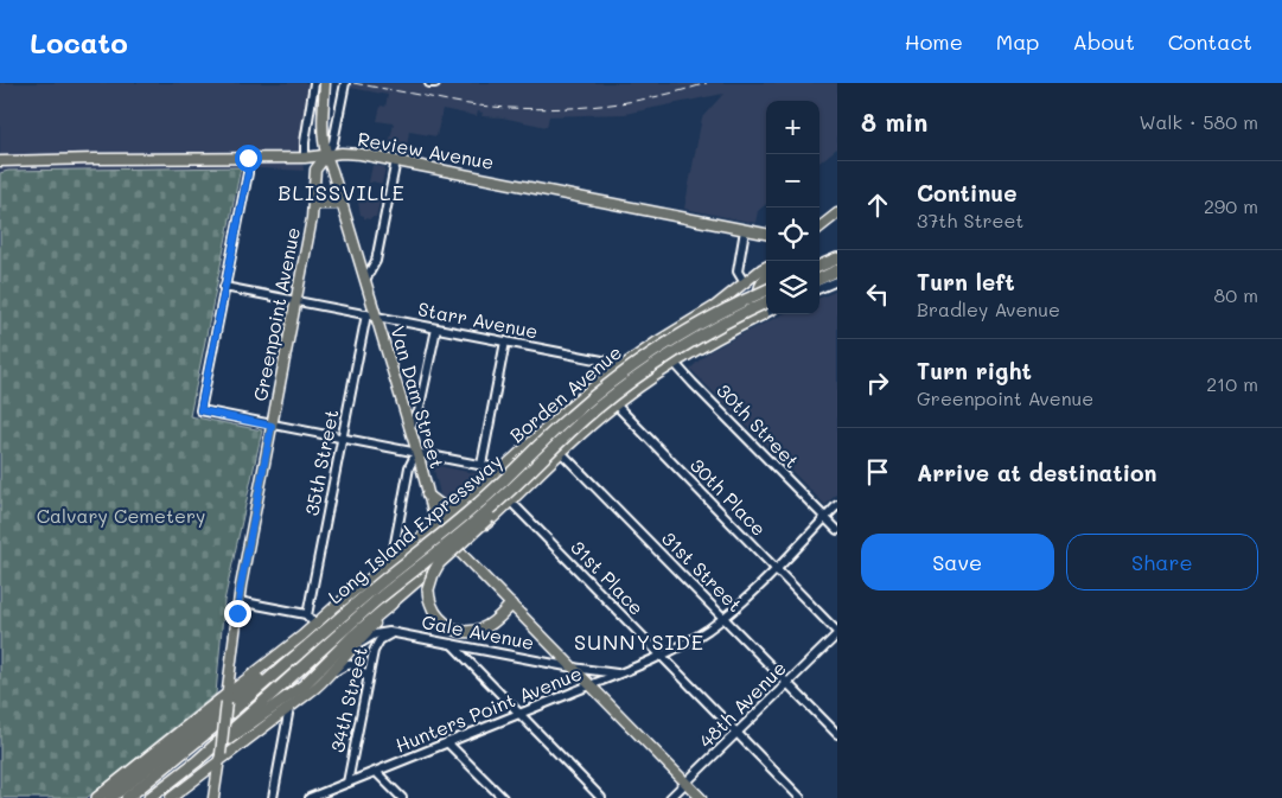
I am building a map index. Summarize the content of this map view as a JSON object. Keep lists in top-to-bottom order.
{
  "streets": {
    "highway": ["Long Island Expressway"],
    "main road": [
      "Review Avenue",
      "Greenpoint Avenue",
      "Borden Avenue",
      "Van Dam Street"
    ],
    "street": [
      "Starr Avenue",
      "30th Street",
      "35th Street",
      "30th Place",
      "31st Street",
      "31st Place",
      "Gale Avenue",
      "34th Street",
      "48th Avenue",
      "Hunters Point Avenue"
    ]
  },
  "crossings": [
    ["Review Avenue", "Greenpoint Avenue"],
    ["Review Avenue", "Van Dam Street"],
    ["Greenpoint Avenue", "Starr Avenue"],
    ["Greenpoint Avenue", "Borden Avenue"],
    ["Greenpoint Avenue", "Van Dam Street"],
    ["Starr Avenue", "Borden Avenue"],
    ["Starr Avenue", "Van Dam Street"],
    ["Starr Avenue", "35th Street"],
    ["Borden Avenue", "Van Dam Street"],
    ["Borden Avenue", "30th Street"],
    ["Borden Avenue", "30th Place"],
    ["Borden Avenue", "31st Street"],
    ["Borden Avenue", "31st Place"],
    ["Borden Avenue", "Gale Avenue"],
    ["Van Dam Street", "35th Street"],
    ["Van Dam Street", "Gale Avenue"],
    ["Van Dam Street", "48th Avenue"],
    ["Van Dam Street", "Hunters Point Avenue"],
    ["30th Street", "Hunters Point Avenue"],
    ["30th Place", "48th Avenue"],
    ["30th Place", "Hunters Point Avenue"],
    ["31st Street", "48th Avenue"],
    ["31st Street", "Hunters Point Avenue"],
    ["31st Place", "48th Avenue"],
    ["31st Place", "Hunters Point Avenue"],
    ["Gale Avenue", "34th Street"],
    ["Gale Avenue", "Hunters Point Avenue"],
    ["34th Street", "Hunters Point Avenue"]
  ],
  "districts": ["BLISSVILLE", "SUNNYSIDE"],
  "parks": ["Calvary Cemetery"],
  "page": {
    "header": "Locato",
    "nav": [
      "Home",
      "Map",
      "About",
      "Contact"
    ],
    "heading": ["8 min", "Walk · 580 m"],
    "map_buttons": ["+", "−"],
    "list": [
      ["Continue", "37th Street", "290 m"],
      ["Turn left", "Bradley Avenue", "80 m"],
      ["Turn right", "Greenpoint Avenue", "210 m"],
      "Arrive at destination"
    ],
    "buttons": ["Save", "Share"]
  }
}
